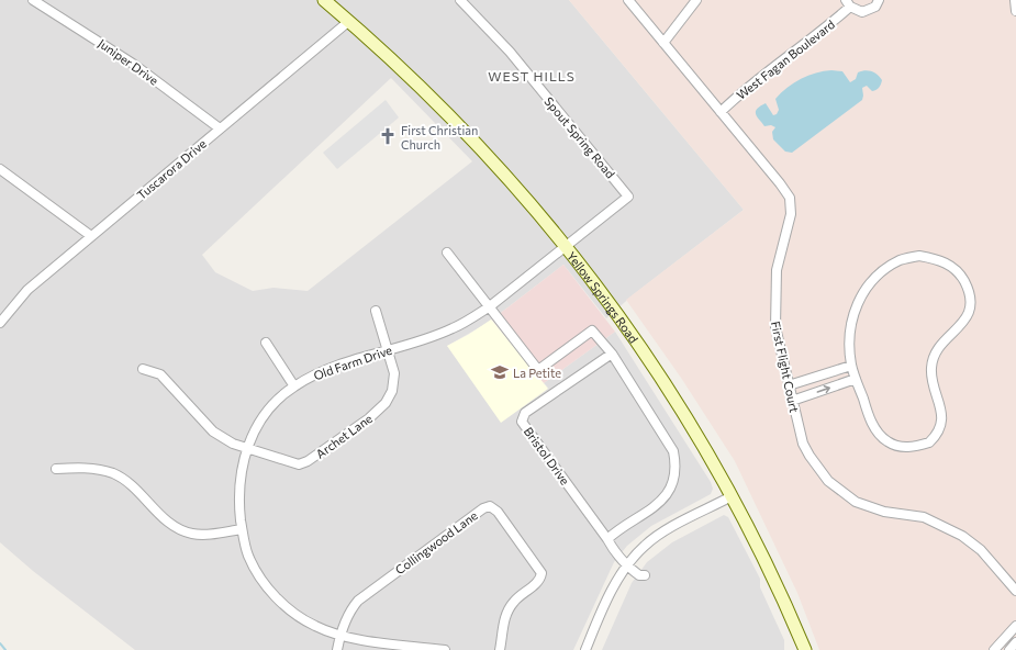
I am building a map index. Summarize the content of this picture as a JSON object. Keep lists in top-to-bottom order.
{
  "streets": {
    "main road": ["Yellow Springs Road"],
    "street": [
      "West Fagan Boulevard",
      "Juniper Drive",
      "Spout Spring Road",
      "Tuscarora Drive",
      "Old Farm Drive",
      "First Flight Court",
      "Archet Lane",
      "Bristol Drive",
      "Collingwood Lane"
    ]
  },
  "crossings": [
    ["West Fagan Boulevard", "First Flight Court"],
    ["Juniper Drive", "Tuscarora Drive"],
    ["Spout Spring Road", "Yellow Springs Road"],
    ["Spout Spring Road", "Old Farm Drive"],
    ["Tuscarora Drive", "Yellow Springs Road"],
    ["Yellow Springs Road", "Old Farm Drive"],
    ["Old Farm Drive", "Archet Lane"],
    ["Old Farm Drive", "Collingwood Lane"]
  ],
  "districts": ["WEST HILLS"],
  "places": {
    "church": ["First Christian Church"],
    "school or university": ["La Petite"]
  }
}
